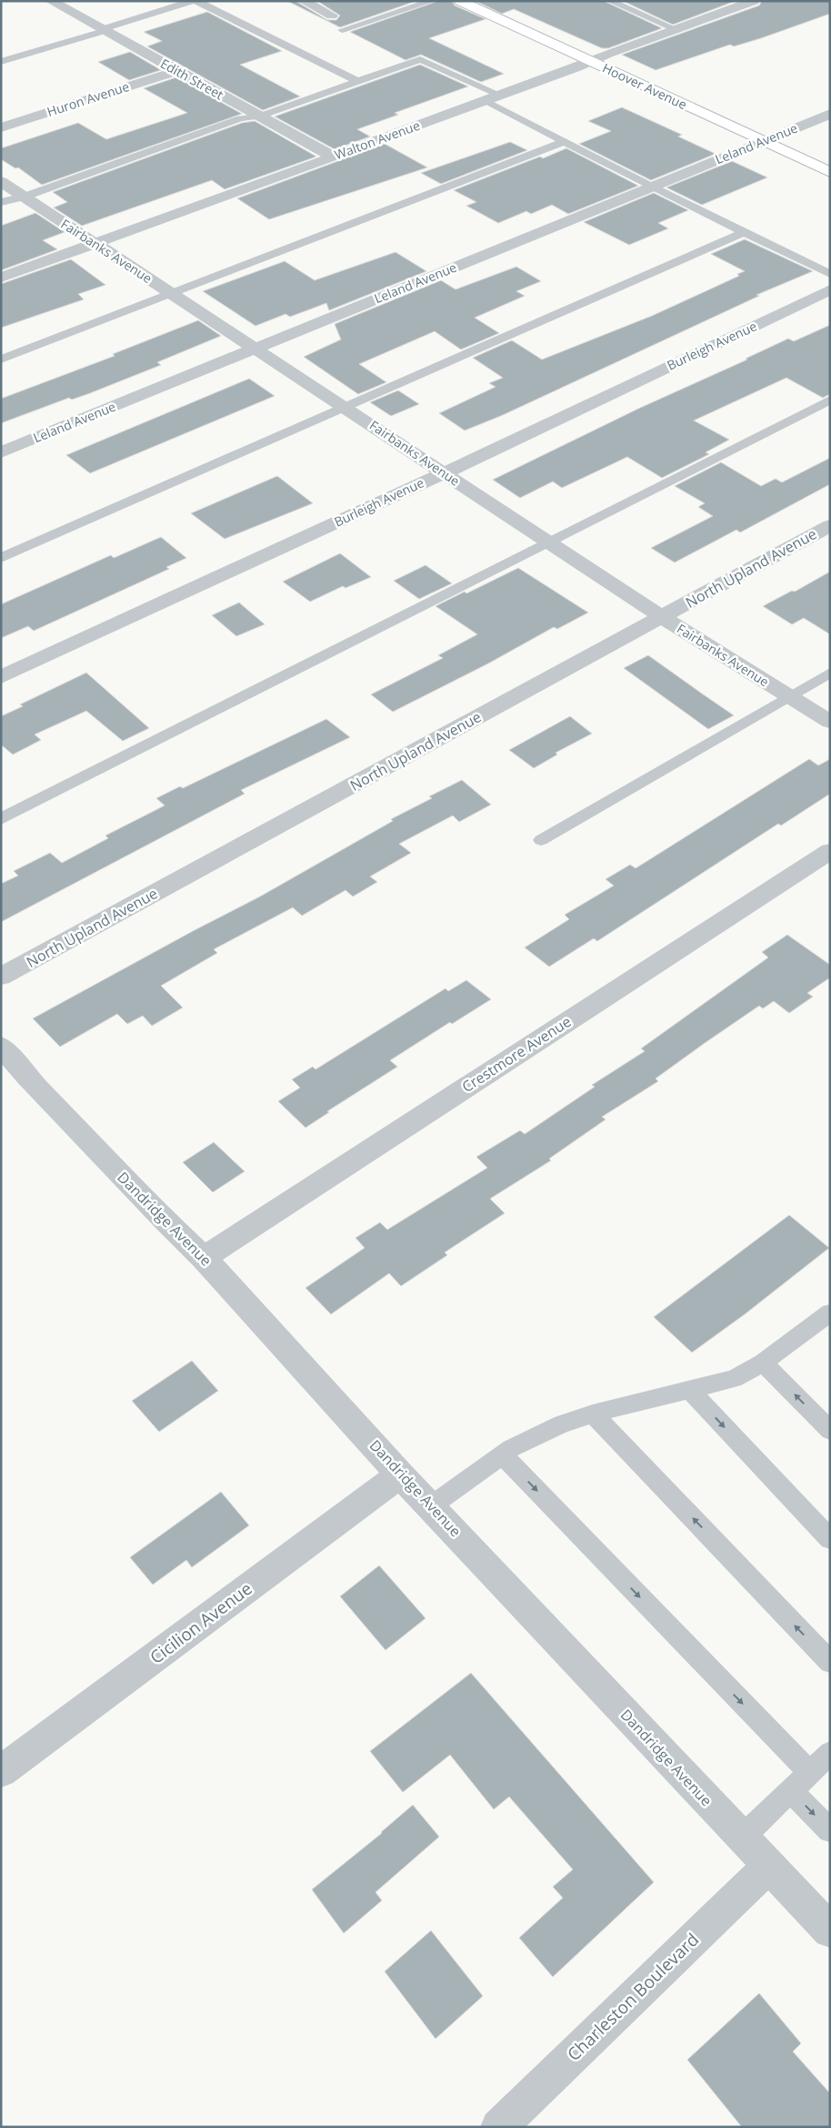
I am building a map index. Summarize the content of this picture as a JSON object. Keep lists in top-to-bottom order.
{
  "streets": {
    "street": [
      "Edith Street",
      "Hoover Avenue",
      "Huron Avenue",
      "Walton Avenue",
      "Leland Avenue",
      "Fairbanks Avenue",
      "Burleigh Avenue",
      "North Upland Avenue",
      "Crestmore Avenue",
      "Dandridge Avenue",
      "Cicilion Avenue",
      "Charleston Boulevard"
    ]
  },
  "crossings": [
    ["Edith Street", "Huron Avenue"],
    ["Edith Street", "Walton Avenue"],
    ["Hoover Avenue", "Walton Avenue"],
    ["Hoover Avenue", "Leland Avenue"],
    ["Walton Avenue", "Fairbanks Avenue"],
    ["Leland Avenue", "Fairbanks Avenue"],
    ["Fairbanks Avenue", "Burleigh Avenue"],
    ["Fairbanks Avenue", "North Upland Avenue"],
    ["Crestmore Avenue", "Dandridge Avenue"],
    ["Dandridge Avenue", "Cicilion Avenue"],
    ["Dandridge Avenue", "Charleston Boulevard"]
  ]
}
